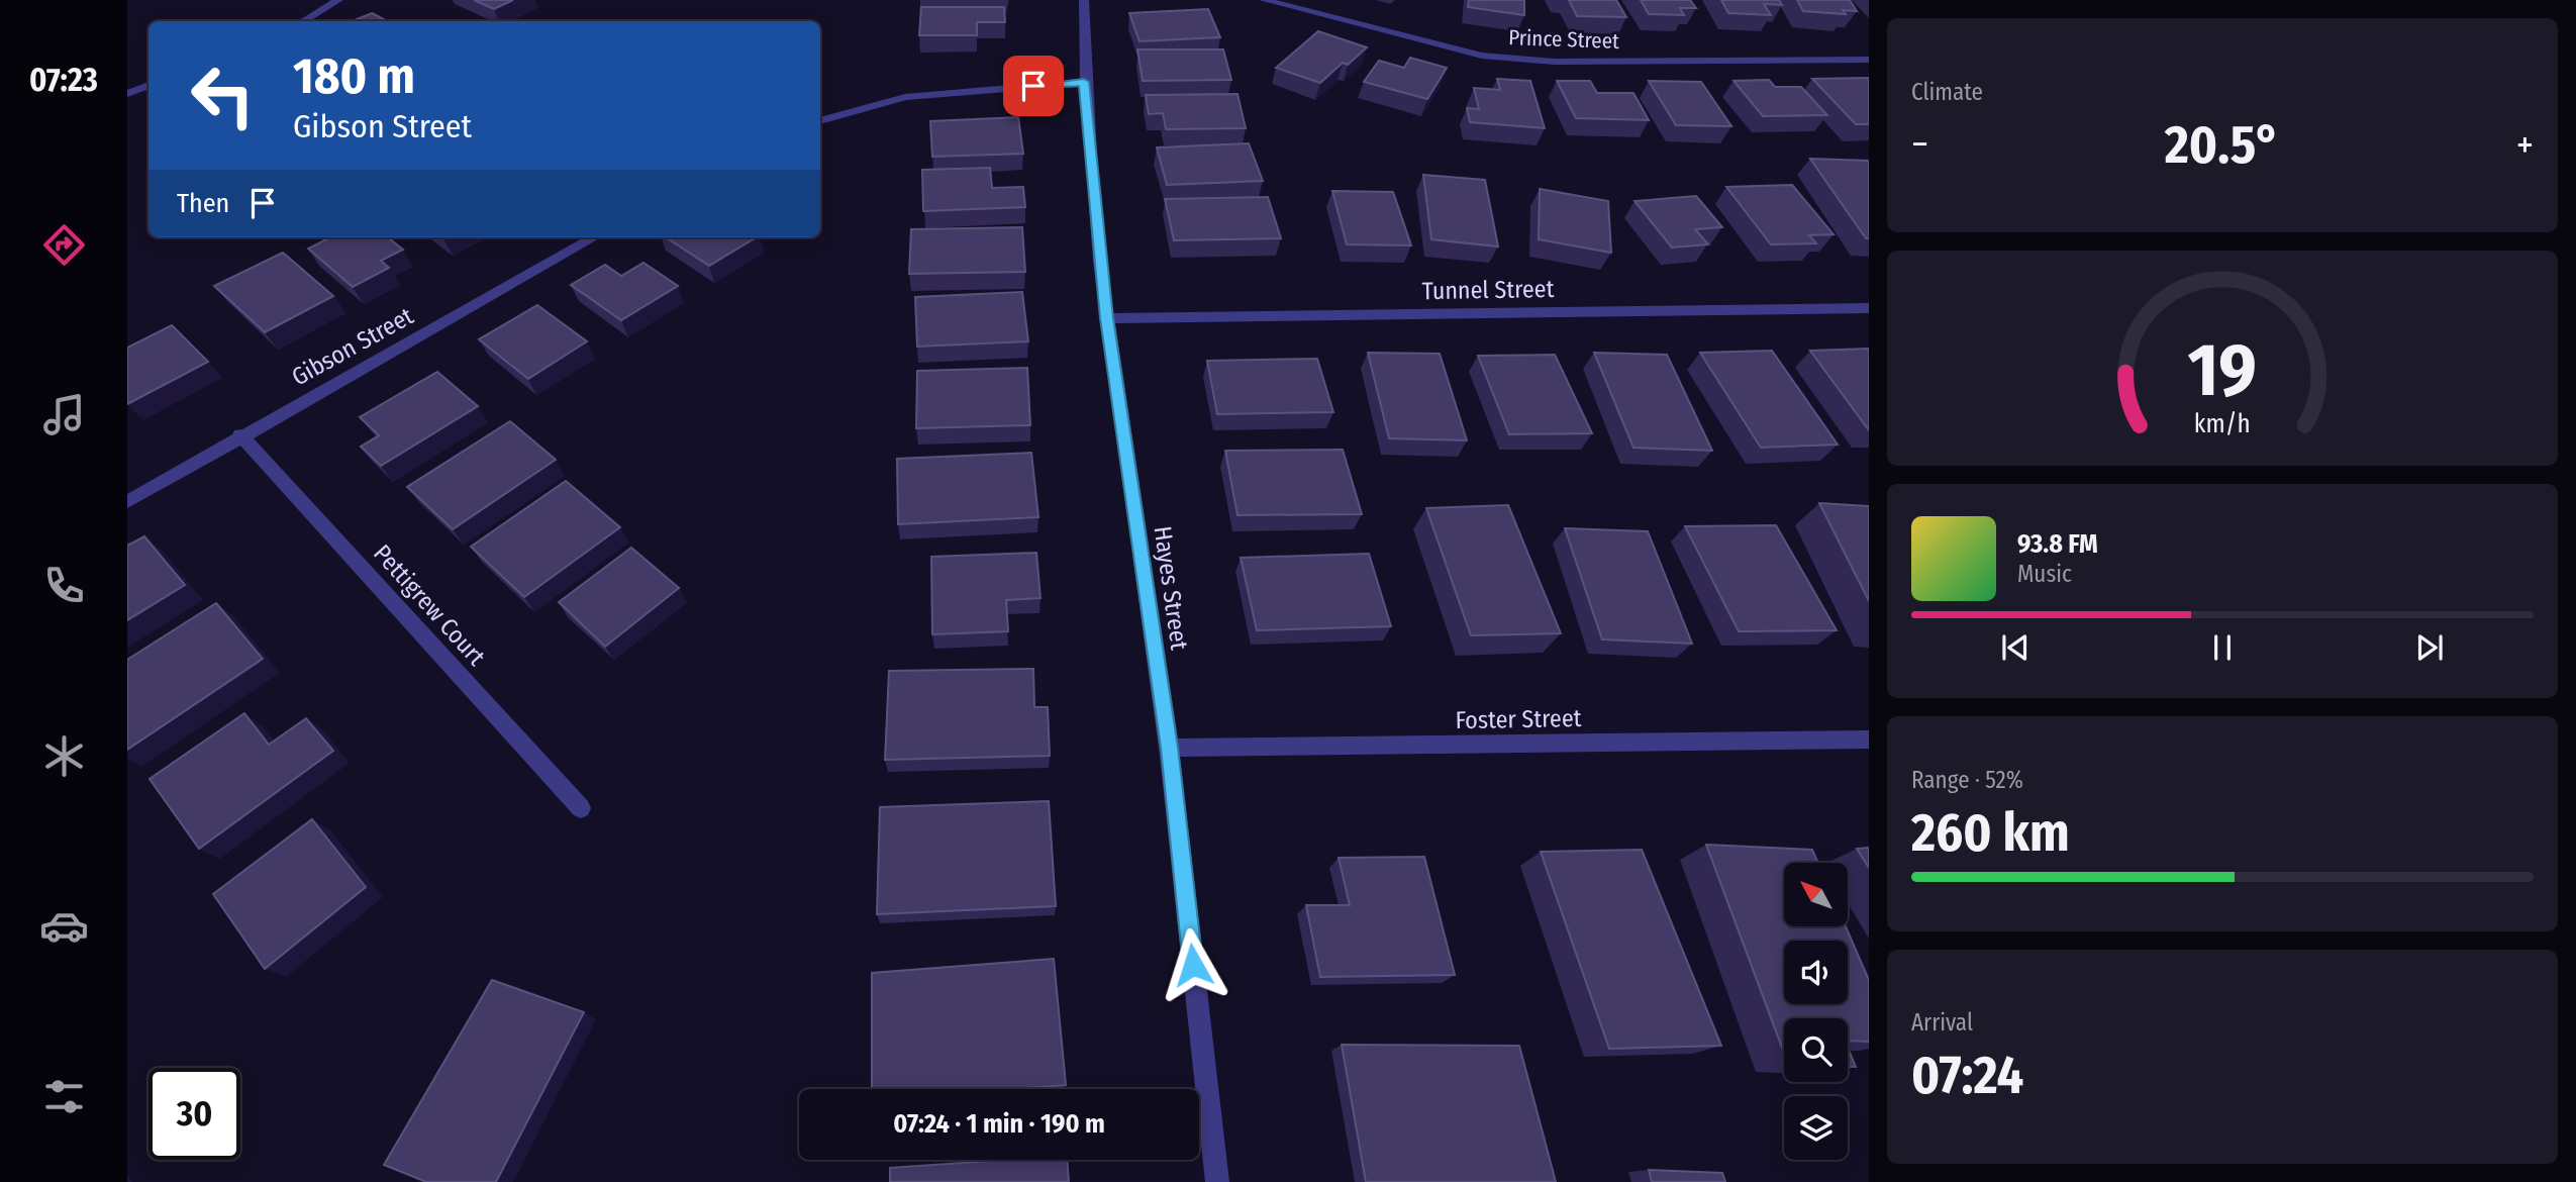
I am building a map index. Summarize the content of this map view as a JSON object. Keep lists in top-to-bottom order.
{
  "streets": {
    "street": [
      "Prince Street",
      "Tunnel Street",
      "Gibson Street",
      "Hayes Street",
      "Pettigrew Court",
      "Foster Street"
    ]
  },
  "crossings": [
    ["Tunnel Street", "Hayes Street"],
    ["Gibson Street", "Pettigrew Court"],
    ["Hayes Street", "Foster Street"]
  ],
  "north": "top left",
  "page": {
    "tabs": "07:23",
    "tile": [
      "Climate",
      ["Range · 52%", "260 km"],
      ["Arrival", "07:24"]
    ],
    "turn": ["180 m", "Gibson Street"],
    "heat": ["−", "20.5°", "+"],
    "then": "Then",
    "song": ["93.8 FM", "Music"],
    "limit": "30",
    "trip": "07:24 · 1 min · 190 m",
    "gauge": ["19", "km/h"]
  }
}
